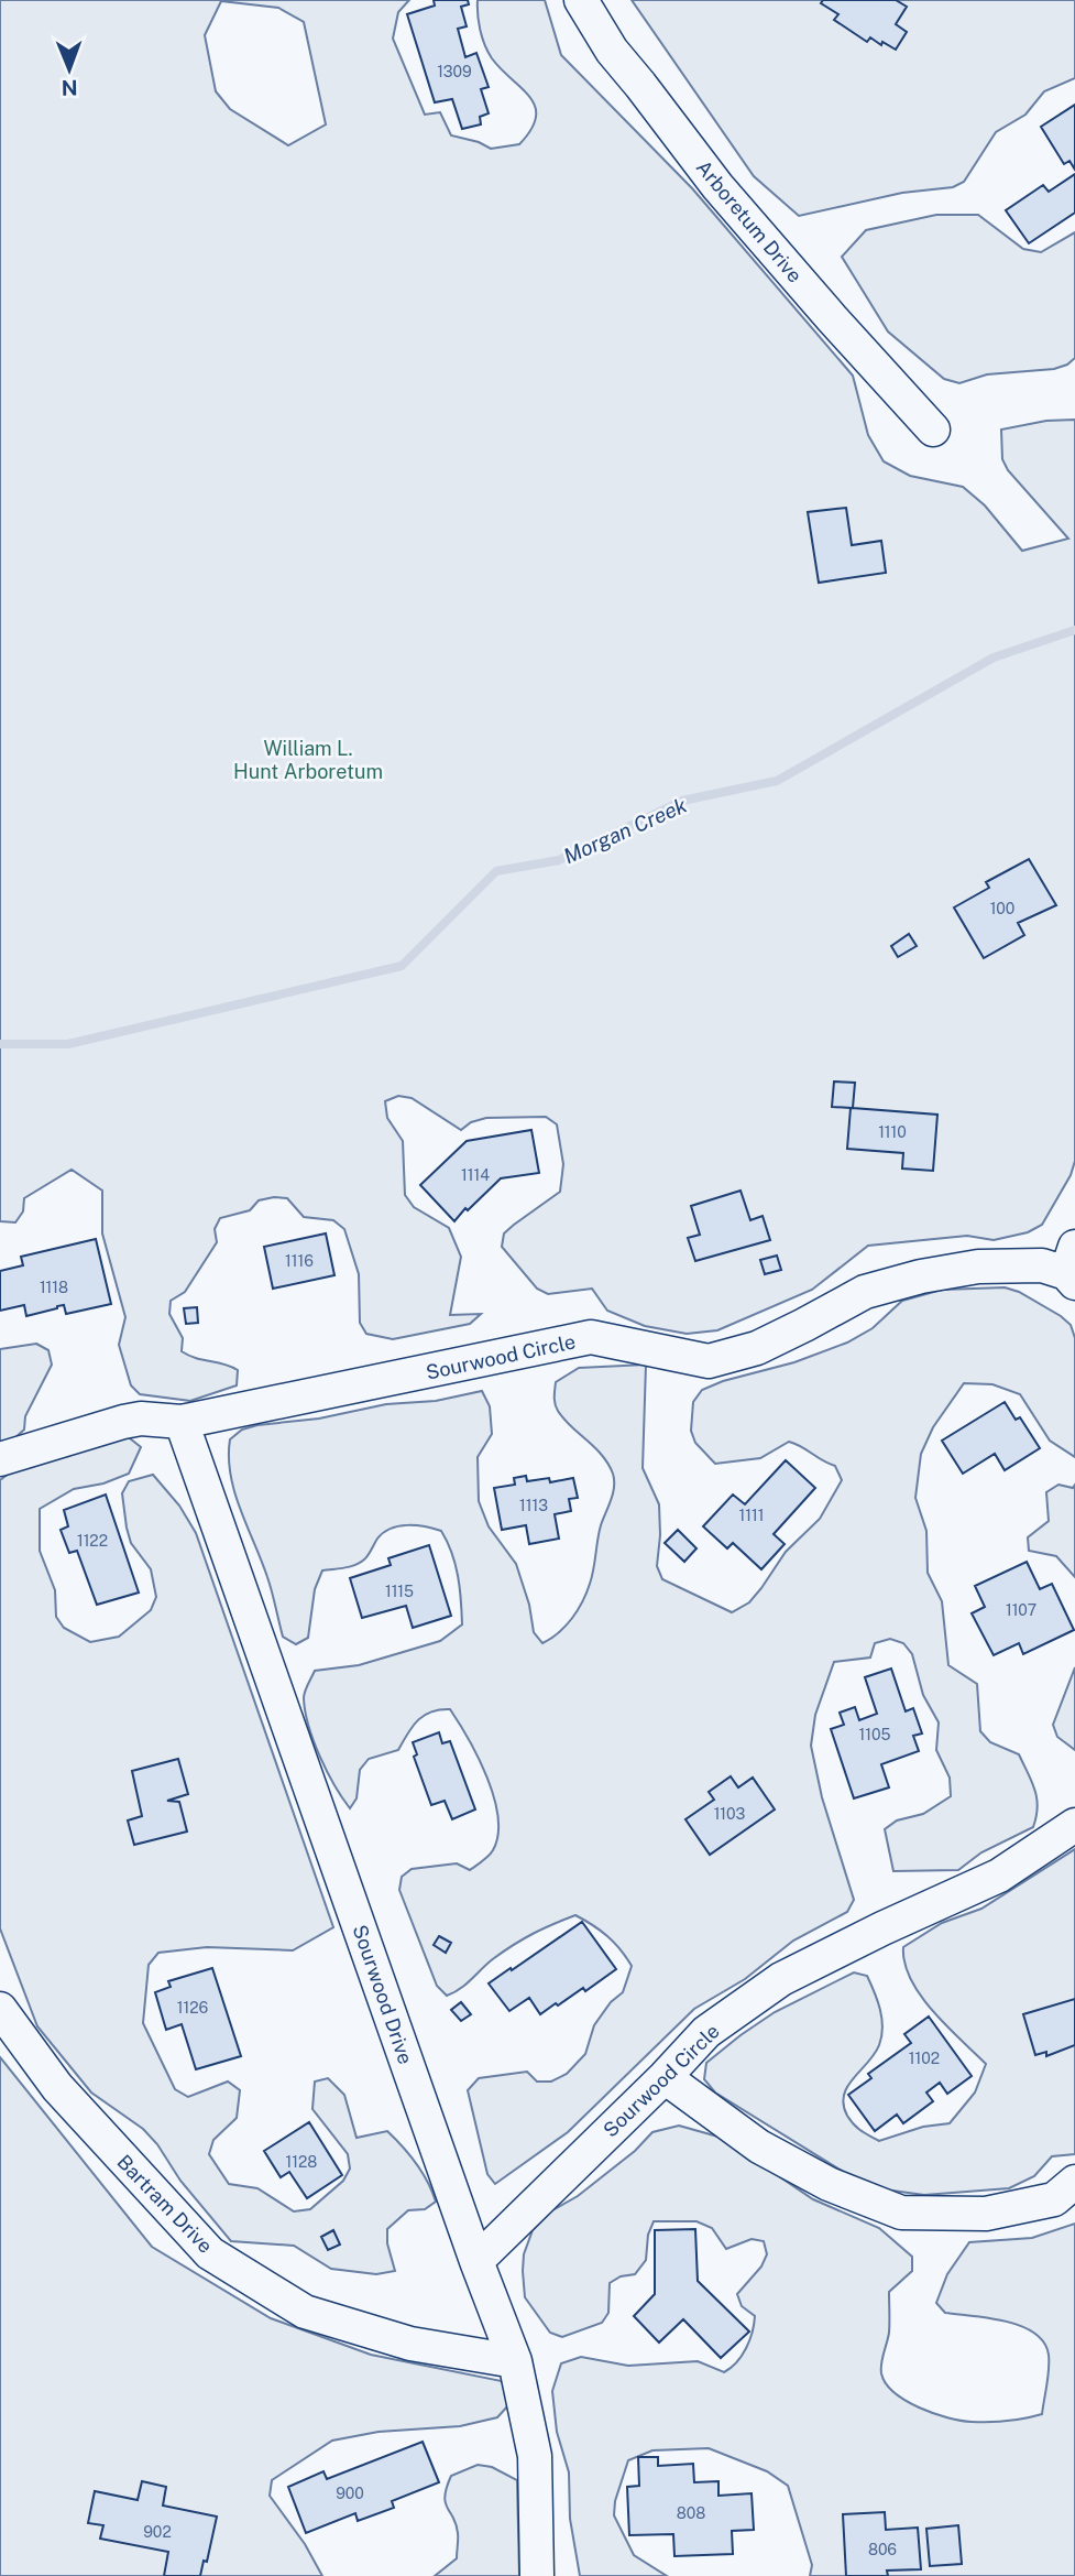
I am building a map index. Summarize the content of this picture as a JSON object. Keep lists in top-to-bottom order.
{
  "streets": {
    "street": [
      "Arboretum Drive",
      "Sourwood Circle",
      "Sourwood Drive",
      "Bartram Drive"
    ]
  },
  "crossings": [
    ["Sourwood Circle", "Sourwood Drive"],
    ["Sourwood Drive", "Bartram Drive"]
  ],
  "water": ["Morgan Creek"],
  "parks": ["William L. Hunt Arboretum"],
  "house_numbers": [
    "1309",
    "100",
    "1110",
    "1114",
    "1116",
    "1118",
    "1113",
    "1111",
    "1122",
    "1115",
    "1107",
    "1105",
    "1103",
    "1126",
    "1102",
    "1128",
    "900",
    "808",
    "902",
    "806"
  ],
  "north": "bottom"
}
